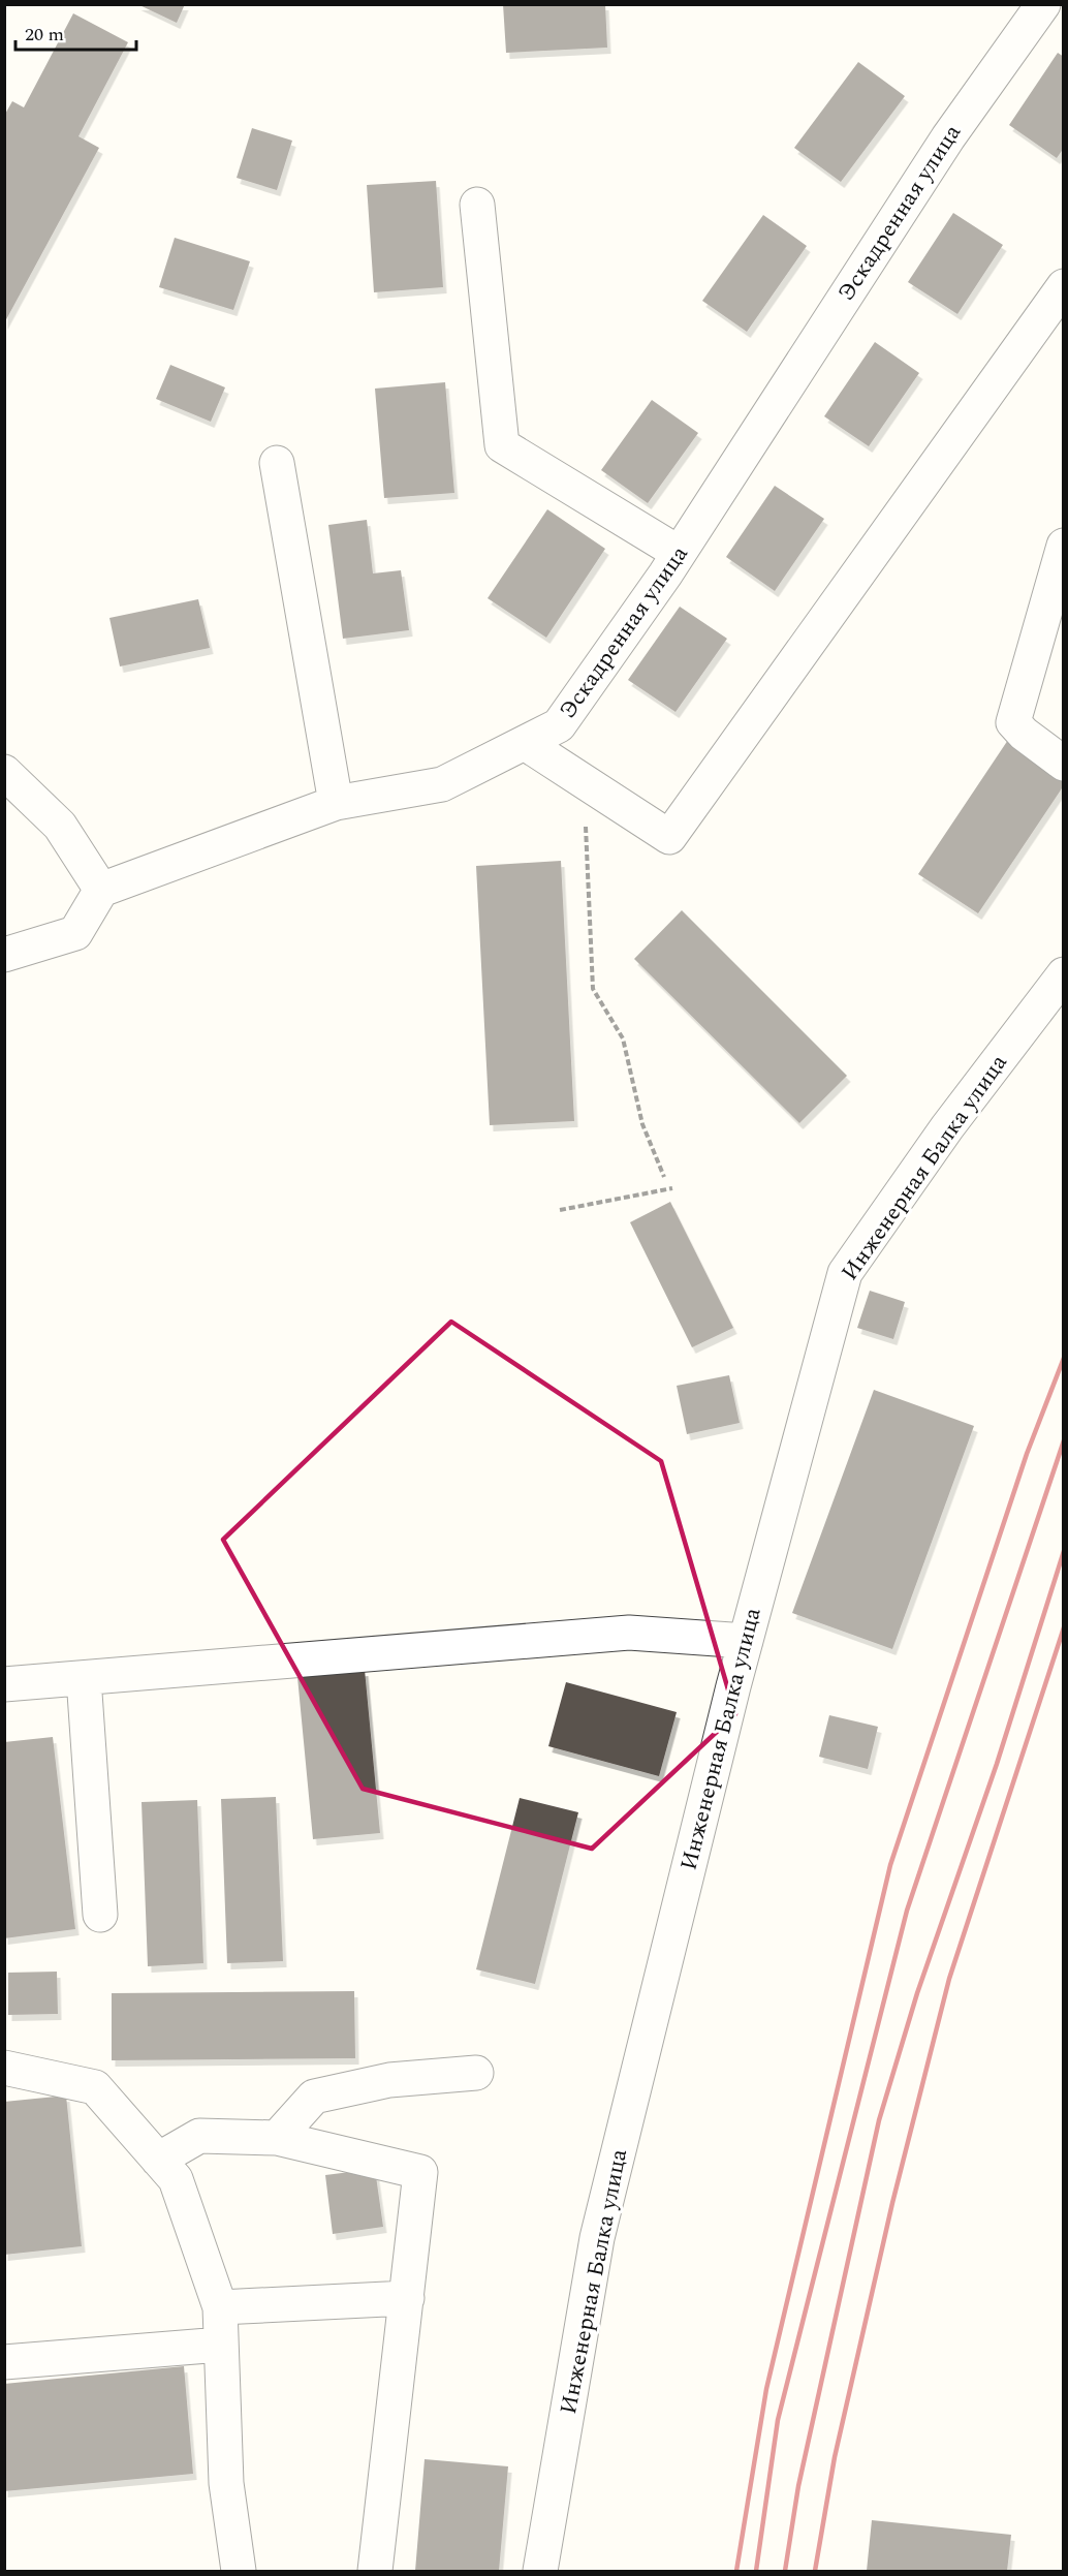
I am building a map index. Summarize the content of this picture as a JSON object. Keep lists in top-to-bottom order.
{
  "streets": {
    "street": ["Эскадренная улица", "Инженерная Балка улица"]
  },
  "scale_bar": "20 m"
}
